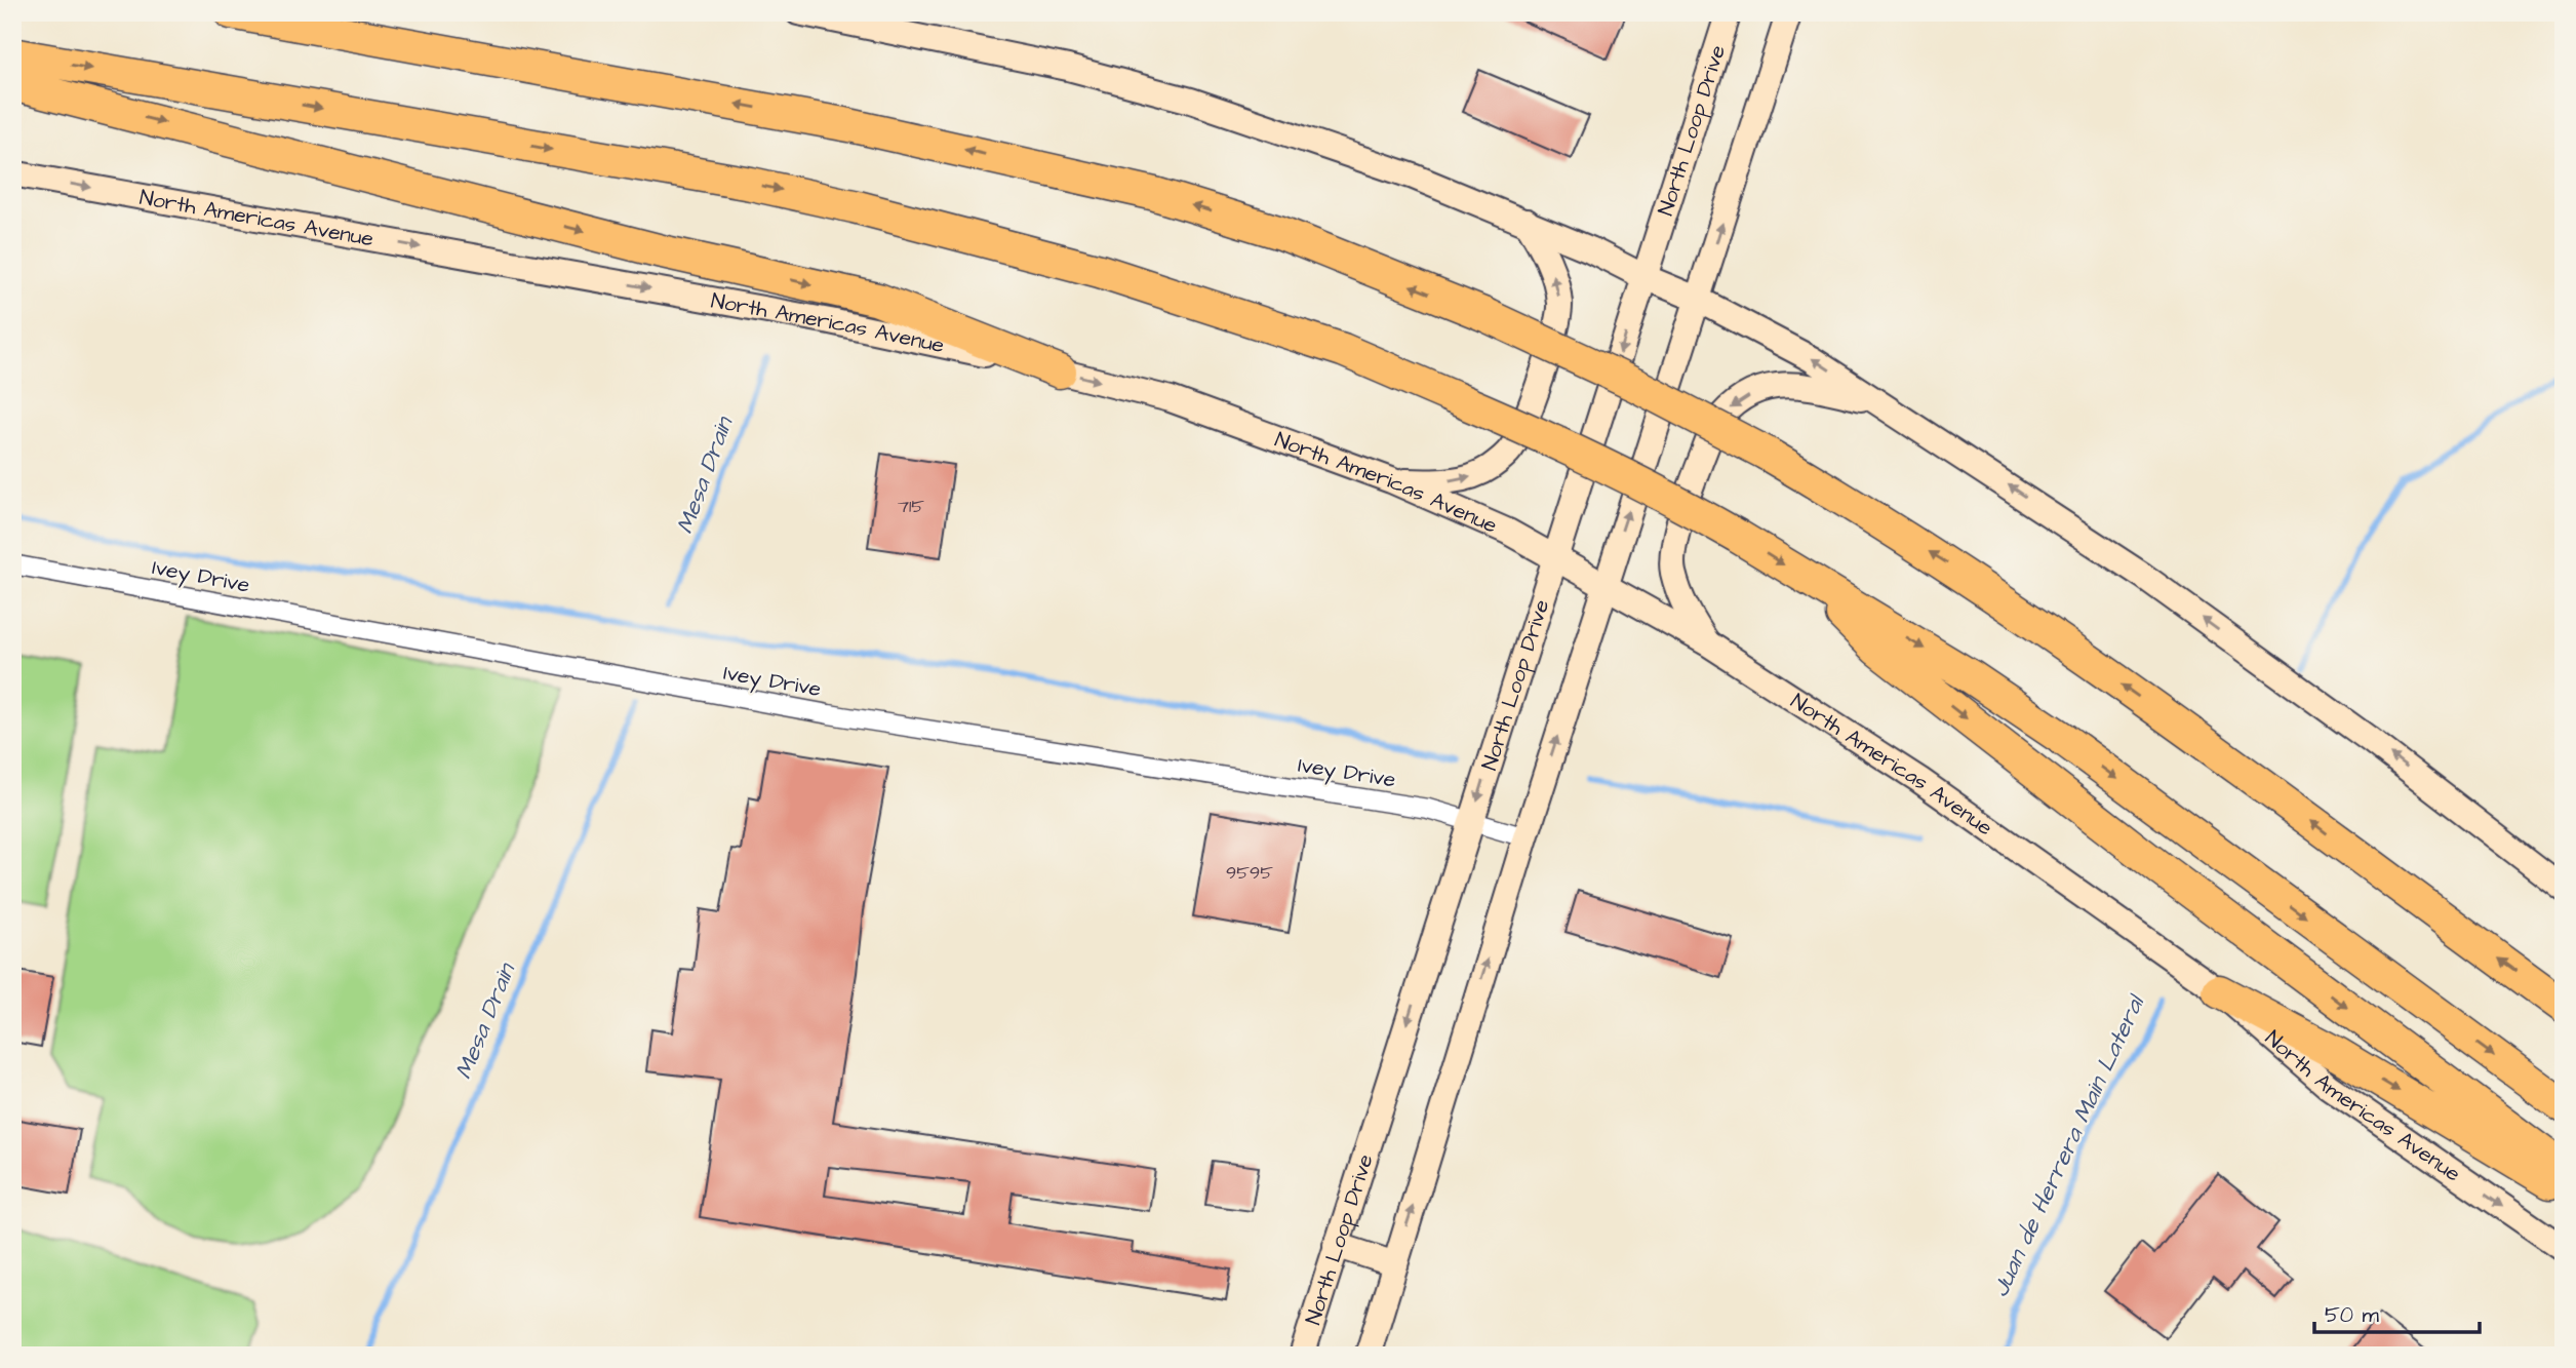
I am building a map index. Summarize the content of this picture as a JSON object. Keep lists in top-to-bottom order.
{
  "streets": {
    "main road": ["North Loop Drive", "North Americas Avenue"],
    "street": ["Ivey Drive"]
  },
  "crossings": [
    ["North Loop Drive", "North Americas Avenue"],
    ["North Loop Drive", "Ivey Drive"]
  ],
  "one_way": ["North Americas Avenue"],
  "water": ["Mesa Drain", "Juan de Herrera Main Lateral"],
  "house_numbers": ["715", "9595"],
  "scale_bar": "50 m"
}
